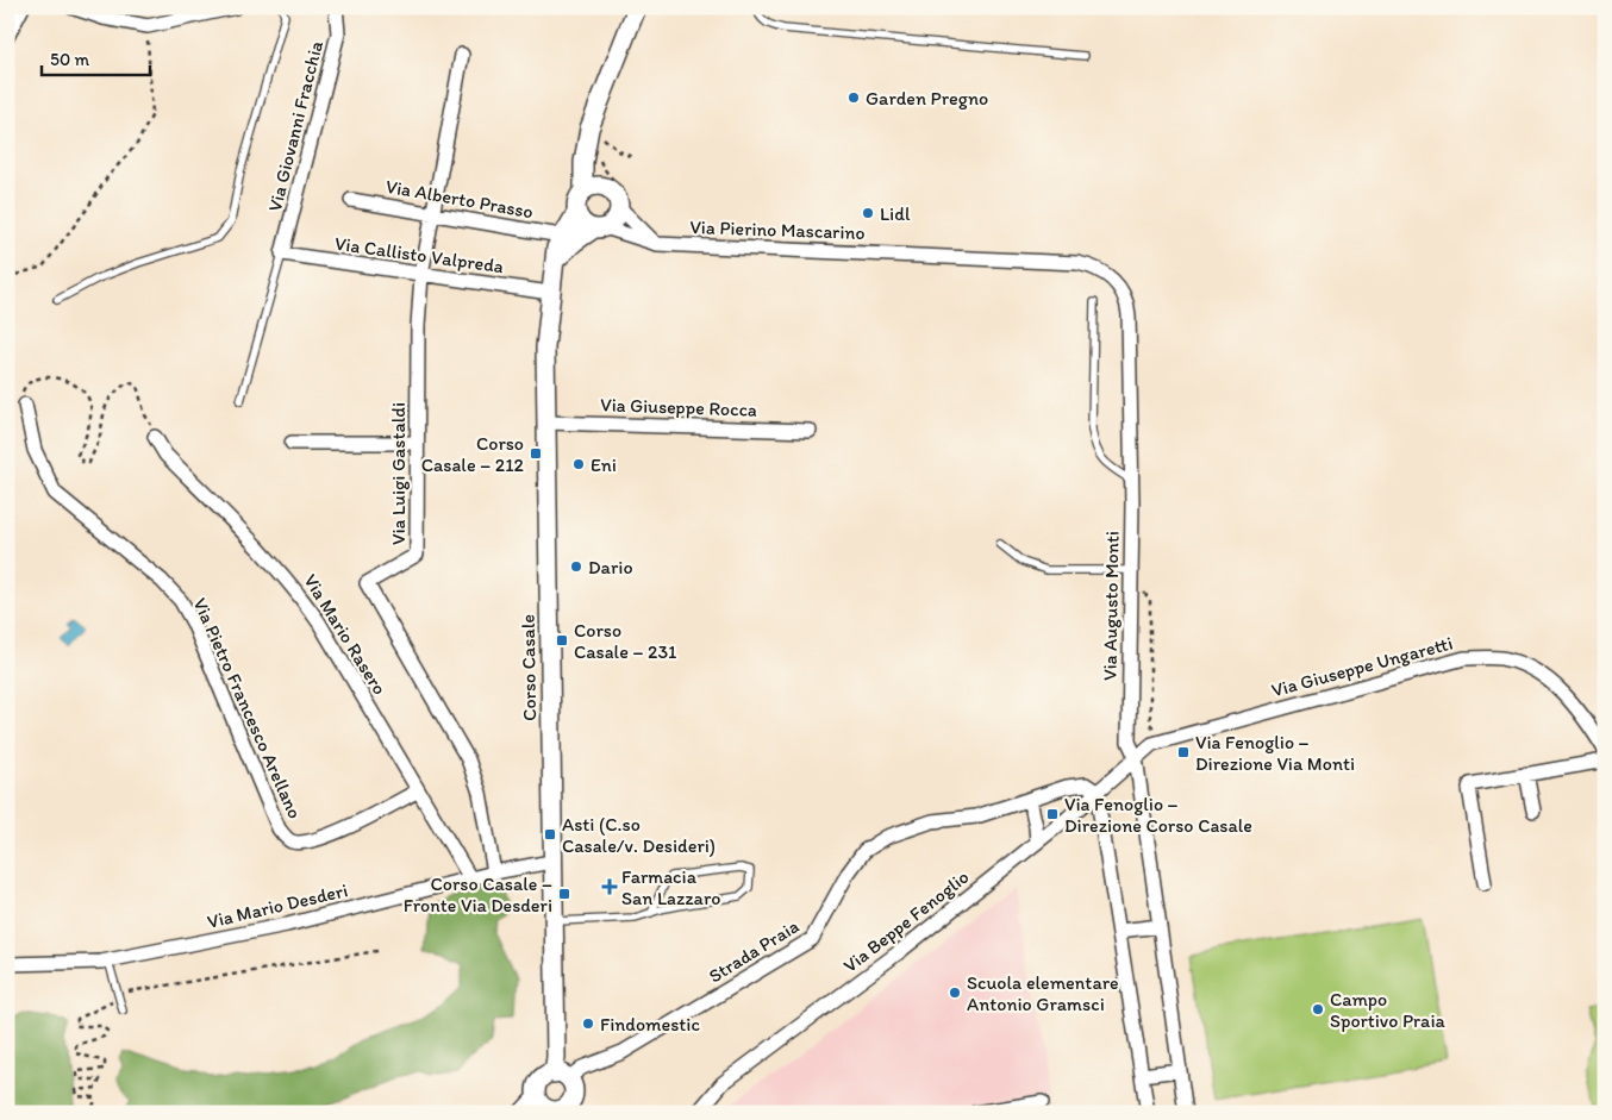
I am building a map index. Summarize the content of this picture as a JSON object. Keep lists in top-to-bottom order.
{
  "streets": {
    "street": [
      "Via Giovanni Fracchia",
      "Via Alberto Prasso",
      "Via Pierino Mascarino",
      "Via Callisto Valpreda",
      "Via Giuseppe Rocca",
      "Via Luigi Gastaldi",
      "Via Augusto Monti",
      "Via Mario Rasero",
      "Via Giuseppe Ungaretti",
      "Corso Casale",
      "Via Pietro Francesco Arellano",
      "Via Mario Desderi",
      "Via Beppe Fenoglio",
      "Strada Praia"
    ]
  },
  "crossings": [
    ["Via Giovanni Fracchia", "Via Callisto Valpreda"],
    ["Via Alberto Prasso", "Via Luigi Gastaldi"],
    ["Via Alberto Prasso", "Corso Casale"],
    ["Via Pierino Mascarino", "Via Augusto Monti"],
    ["Via Pierino Mascarino", "Corso Casale"],
    ["Via Callisto Valpreda", "Via Luigi Gastaldi"],
    ["Via Callisto Valpreda", "Corso Casale"],
    ["Via Giuseppe Rocca", "Corso Casale"],
    ["Via Luigi Gastaldi", "Via Mario Desderi"],
    ["Via Augusto Monti", "Via Giuseppe Ungaretti"],
    ["Via Augusto Monti", "Via Beppe Fenoglio"],
    ["Via Mario Rasero", "Via Pietro Francesco Arellano"],
    ["Via Mario Rasero", "Via Mario Desderi"],
    ["Via Giuseppe Ungaretti", "Via Beppe Fenoglio"],
    ["Corso Casale", "Via Mario Desderi"],
    ["Corso Casale", "Strada Praia"],
    ["Via Beppe Fenoglio", "Strada Praia"]
  ],
  "places": {
    "other": [
      "Garden Pregno",
      "Lidl",
      "Eni",
      "Dario",
      "Scuola elementare Antonio Gramsci",
      "Campo Sportivo Praia",
      "Findomestic"
    ],
    "transit": [
      "Corso Casale – 212",
      "Corso Casale – 231",
      "Via Fenoglio – Direzione Via Monti",
      "Via Fenoglio – Direzione Corso Casale",
      "Asti (C.so Casale/v. Desideri)",
      "Corso Casale – Fronte Via Desderi"
    ],
    "health": ["Farmacia San Lazzaro"]
  },
  "scale_bar": "50 m"
}
